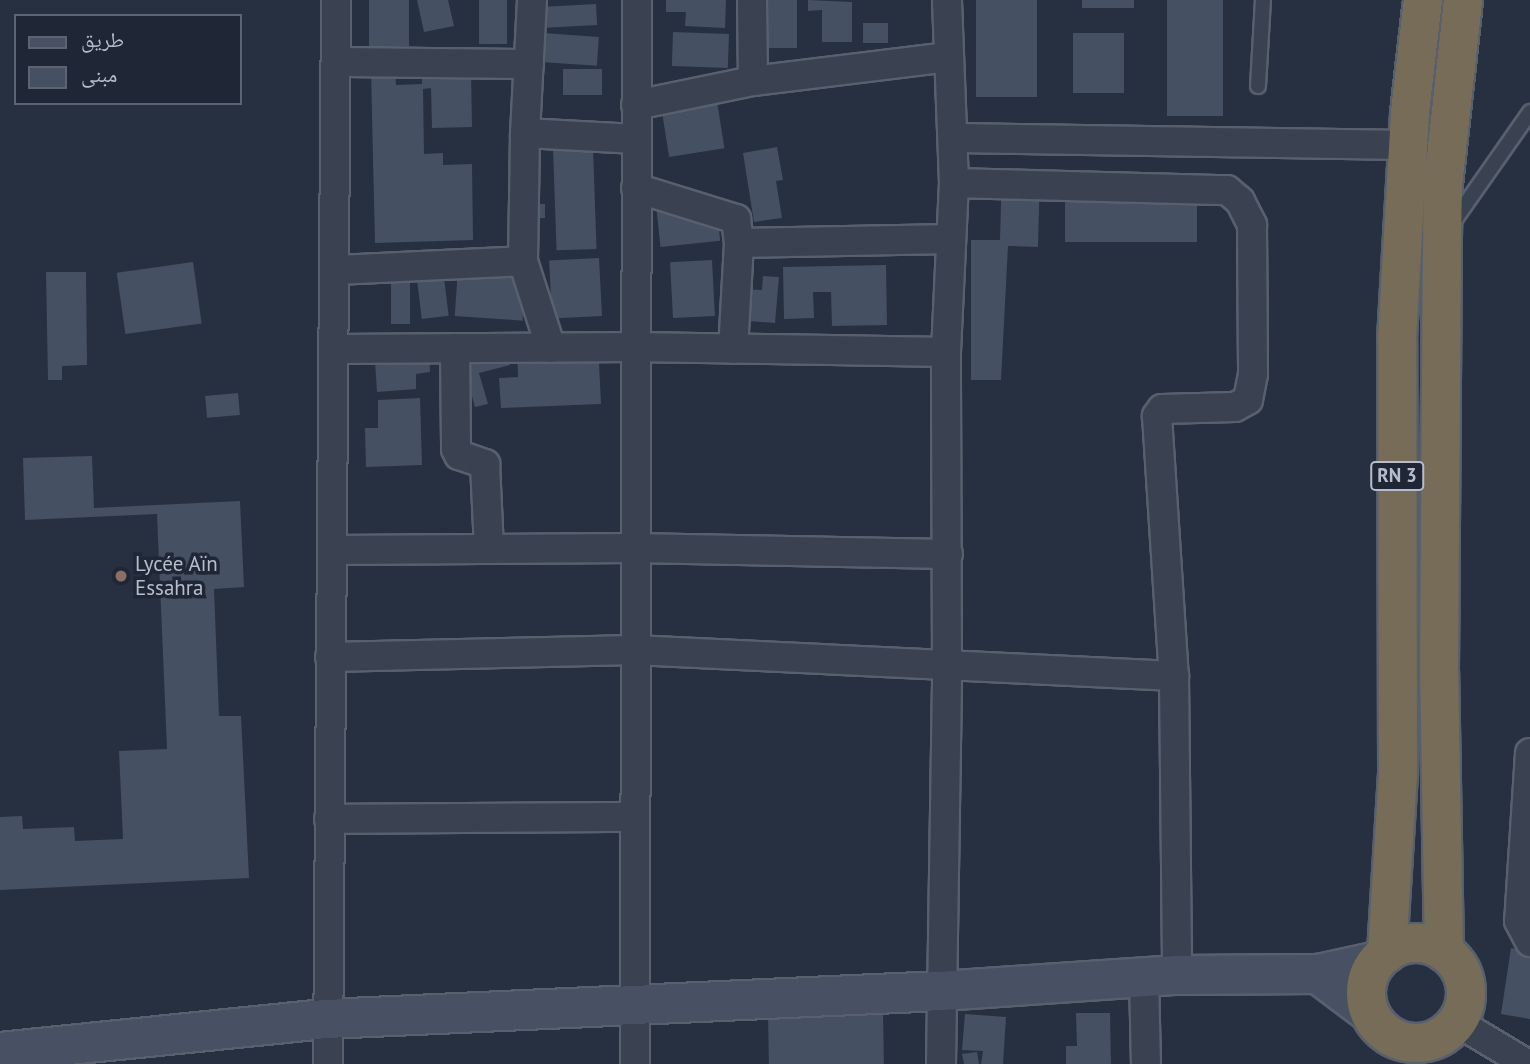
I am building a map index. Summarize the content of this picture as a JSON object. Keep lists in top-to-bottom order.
{
  "streets": {
    "highway": ["RN 3"]
  },
  "places": ["Lycée Aïn Essahra"],
  "legend": ["طريق", "مبنى"]
}
